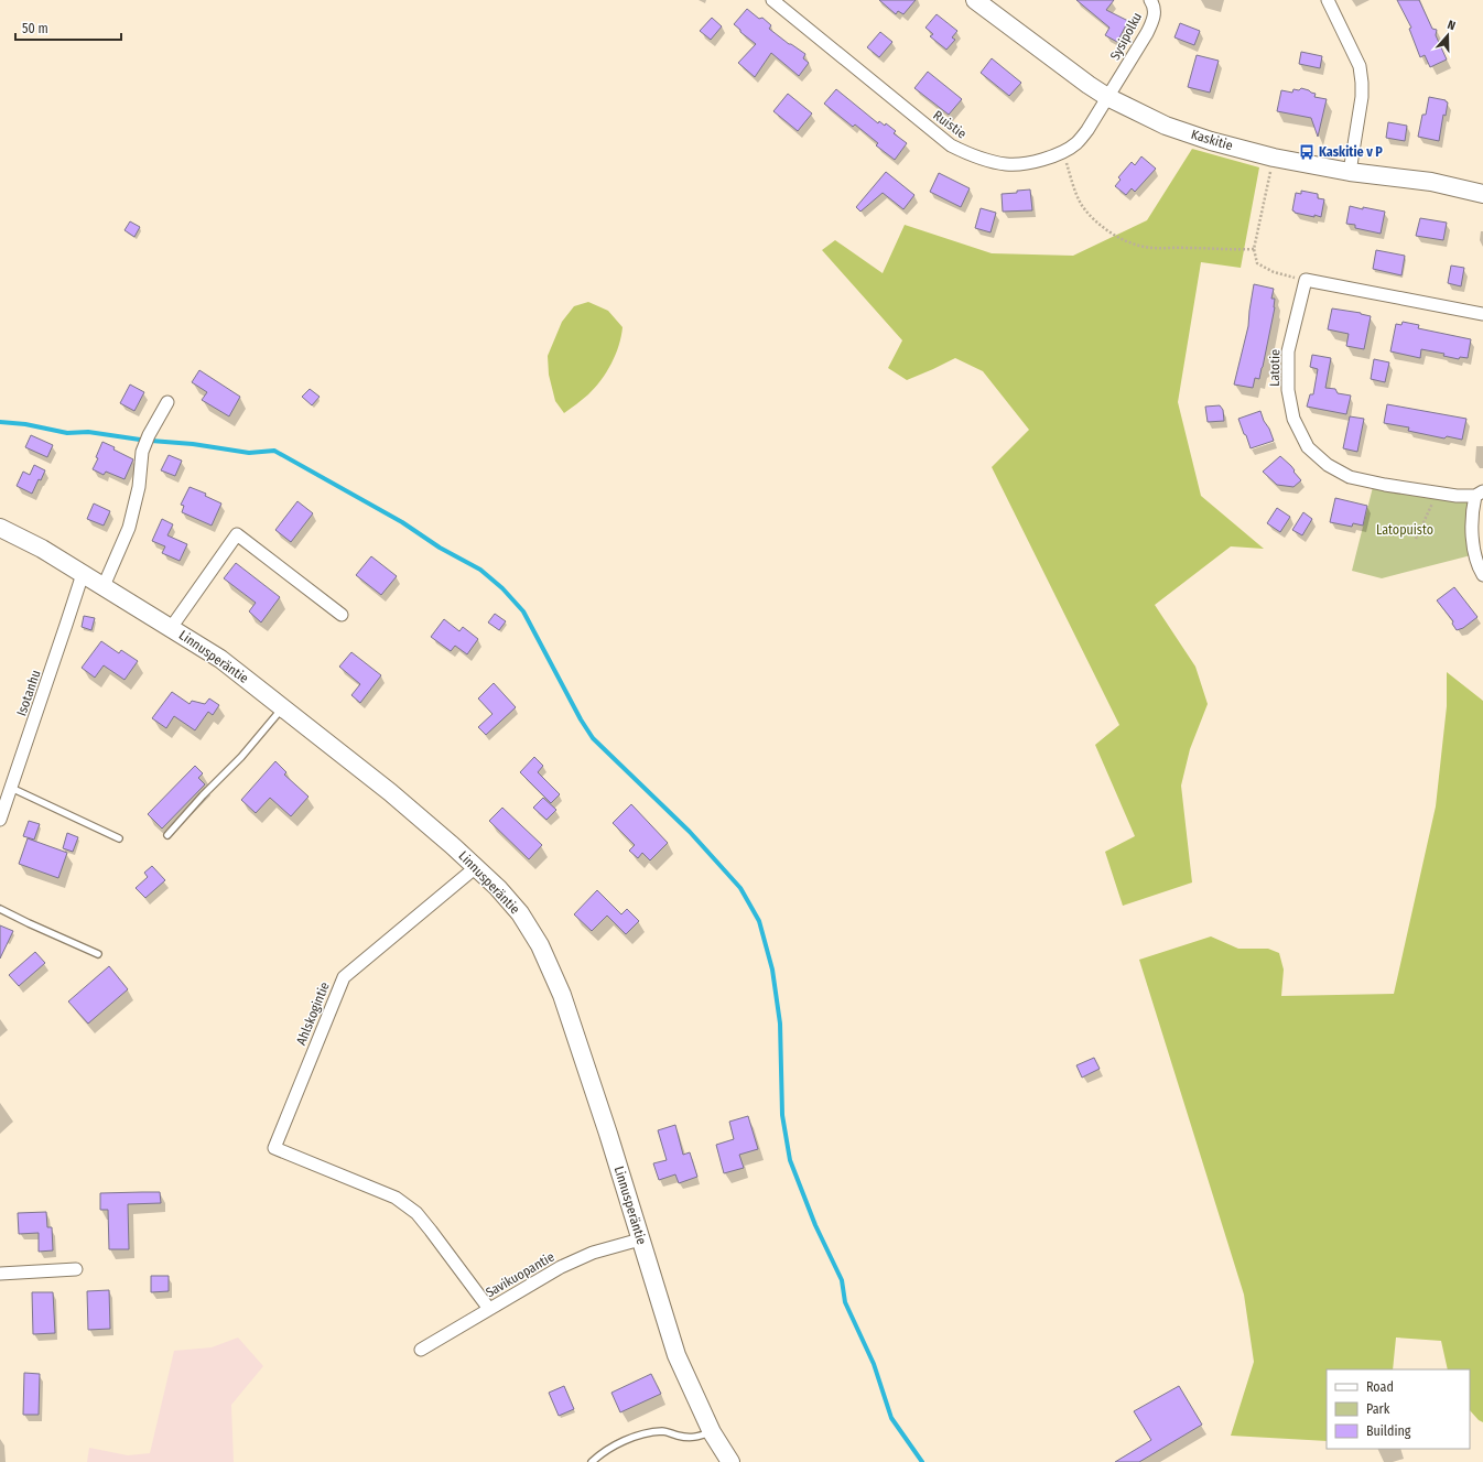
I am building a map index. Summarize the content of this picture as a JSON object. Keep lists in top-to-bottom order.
{
  "streets": {
    "street": [
      "Sysipolku",
      "Ruistie",
      "Kaskitie",
      "Latotie",
      "Linnusperäntie",
      "Isotanhu",
      "Ahlskogintie",
      "Savikuopantie"
    ]
  },
  "crossings": [
    ["Sysipolku", "Ruistie"],
    ["Sysipolku", "Kaskitie"],
    ["Ruistie", "Kaskitie"],
    ["Linnusperäntie", "Isotanhu"],
    ["Linnusperäntie", "Ahlskogintie"],
    ["Linnusperäntie", "Savikuopantie"],
    ["Ahlskogintie", "Savikuopantie"]
  ],
  "parks": ["Latopuisto"],
  "places": {
    "bus stop": ["Kaskitie v P"]
  },
  "legend": ["Road", "Park", "Building"],
  "scale_bar": "50 m",
  "north": "top"
}
